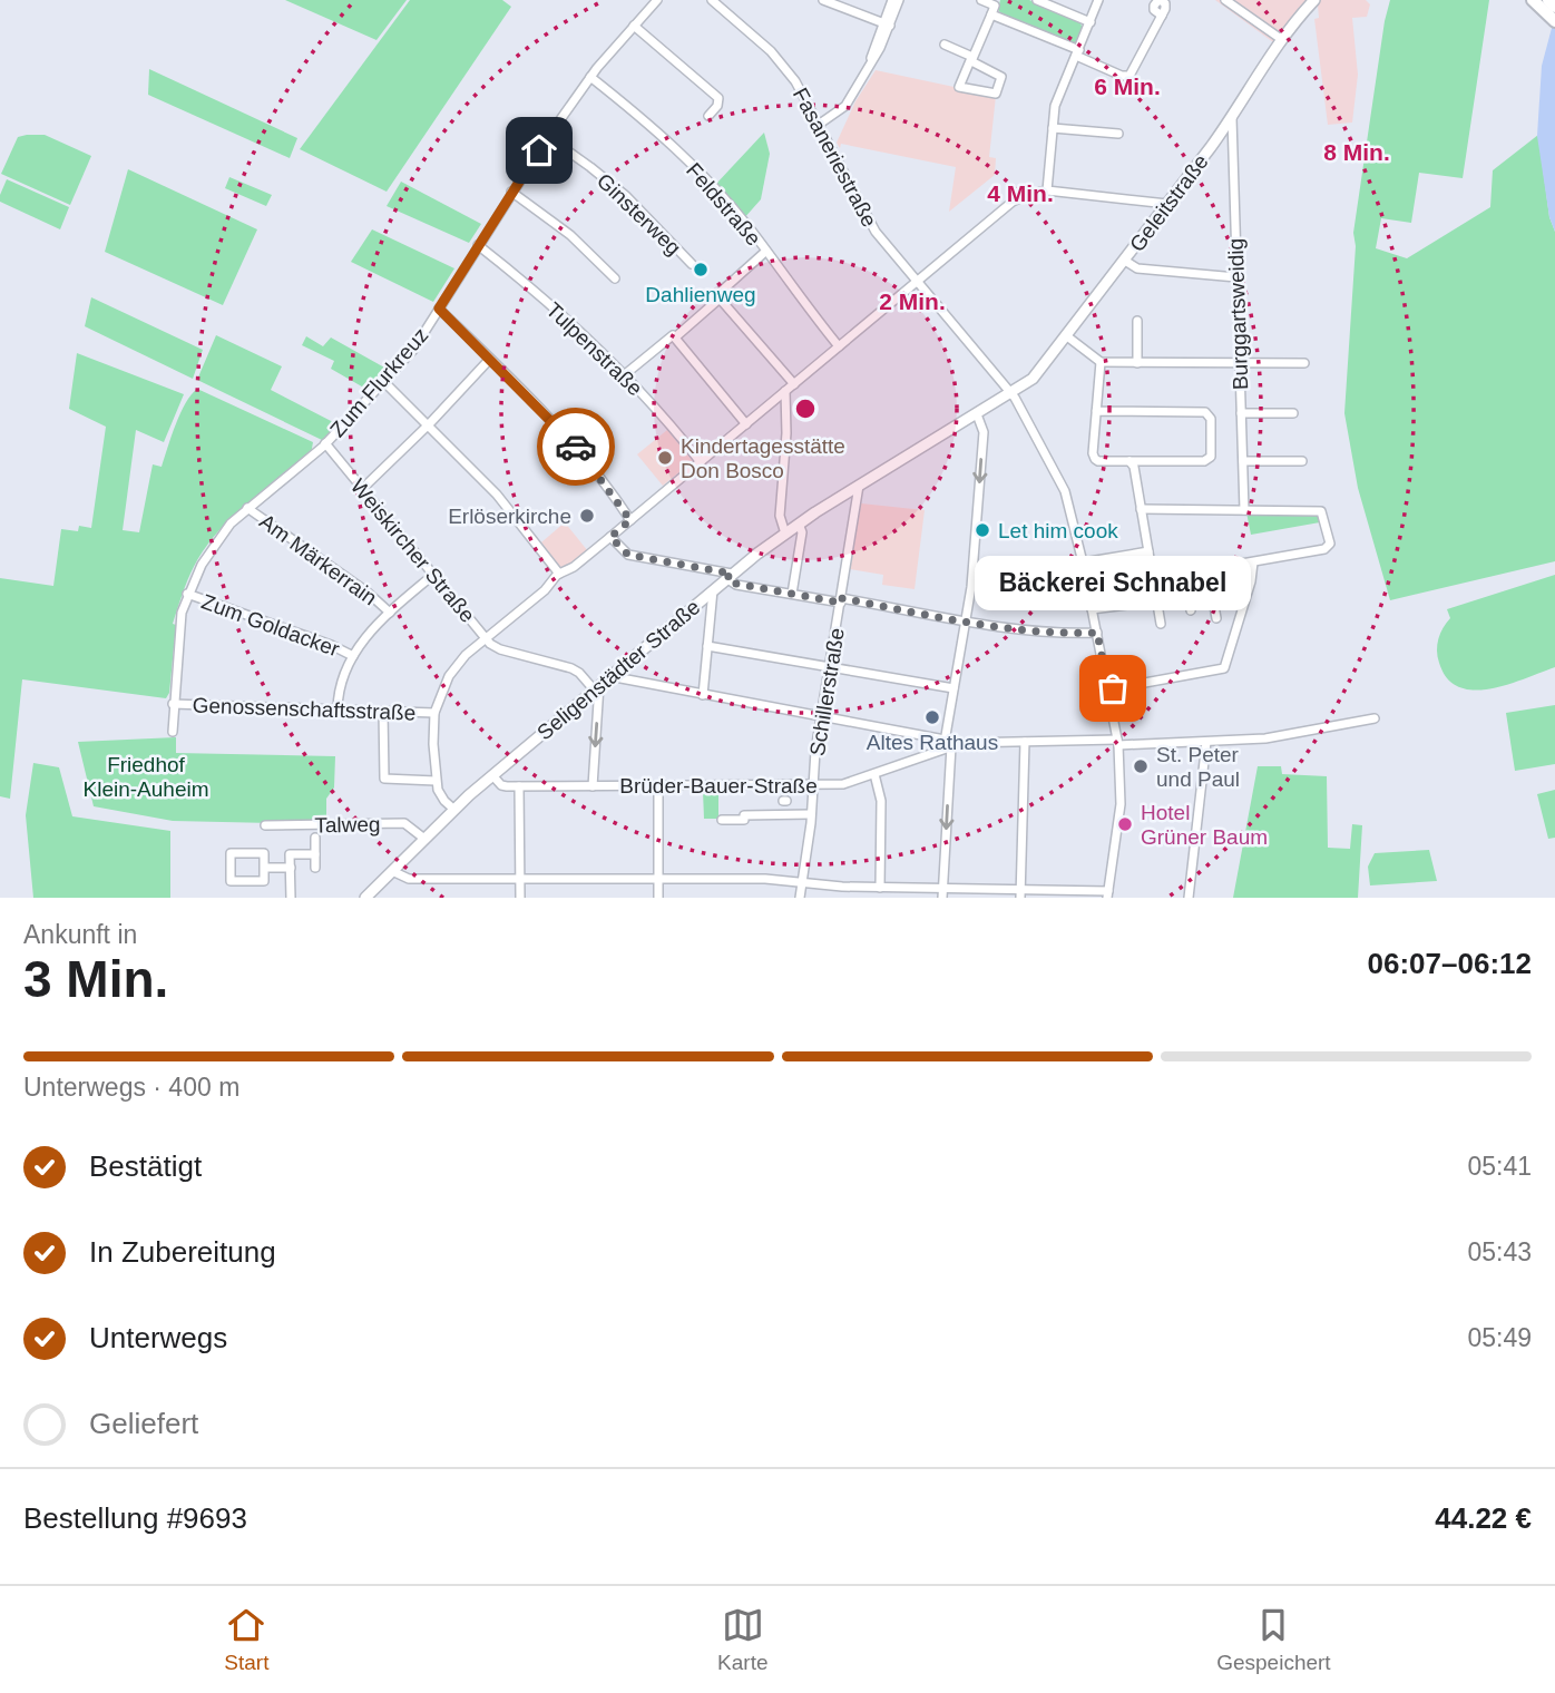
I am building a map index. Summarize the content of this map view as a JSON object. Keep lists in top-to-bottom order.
{
  "streets": {
    "main road": ["Geleitstraße", "Seligenstädter Straße"],
    "street": [
      "Fasaneriestraße",
      "Feldstraße",
      "Ginsterweg",
      "Burggartsweidig",
      "Tulpenstraße",
      "Zum Flurkreuz",
      "Weiskircher Straße",
      "Am Märkerrain",
      "Zum Goldacker",
      "Schillerstraße",
      "Genossenschaftsstraße",
      "Brüder-Bauer-Straße",
      "Talweg"
    ]
  },
  "crossings": [
    ["Fasaneriestraße", "Geleitstraße"],
    ["Fasaneriestraße", "Seligenstädter Straße"],
    ["Geleitstraße", "Burggartsweidig"],
    ["Geleitstraße", "Seligenstädter Straße"],
    ["Feldstraße", "Zum Flurkreuz"],
    ["Ginsterweg", "Zum Flurkreuz"],
    ["Tulpenstraße", "Zum Flurkreuz"],
    ["Zum Flurkreuz", "Weiskircher Straße"],
    ["Zum Flurkreuz", "Am Märkerrain"],
    ["Zum Flurkreuz", "Zum Goldacker"],
    ["Zum Flurkreuz", "Genossenschaftsstraße"],
    ["Weiskircher Straße", "Seligenstädter Straße"],
    ["Seligenstädter Straße", "Schillerstraße"],
    ["Seligenstädter Straße", "Brüder-Bauer-Straße"],
    ["Seligenstädter Straße", "Talweg"],
    ["Schillerstraße", "Brüder-Bauer-Straße"]
  ],
  "parks": ["Friedhof Klein-Auheim"],
  "places": [
    "Dahlienweg",
    "Kindertagesstätte Don Bosco",
    "Erlöserkirche",
    "Let him cook",
    "Bäckerei Schnabel",
    "Altes Rathaus",
    "St. Peter und Paul",
    "Hotel Grüner Baum"
  ],
  "page": {
    "bubble": "Bäckerei Schnabel",
    "heading": ["3 Min.", "Ankunft in", "06:07–06:12"],
    "panel": ["Bestellung #9693", "44.22 €"],
    "bar": "Unterwegs · 400 m",
    "list": [
      ["Bestätigt", "05:41"],
      ["In Zubereitung", "05:43"],
      ["Unterwegs", "05:49"],
      "Geliefert"
    ],
    "tabs": ["Start", "Karte", "Gespeichert"]
  },
  "rings": [
    "6 Min.",
    "8 Min.",
    "4 Min.",
    "2 Min."
  ]
}
